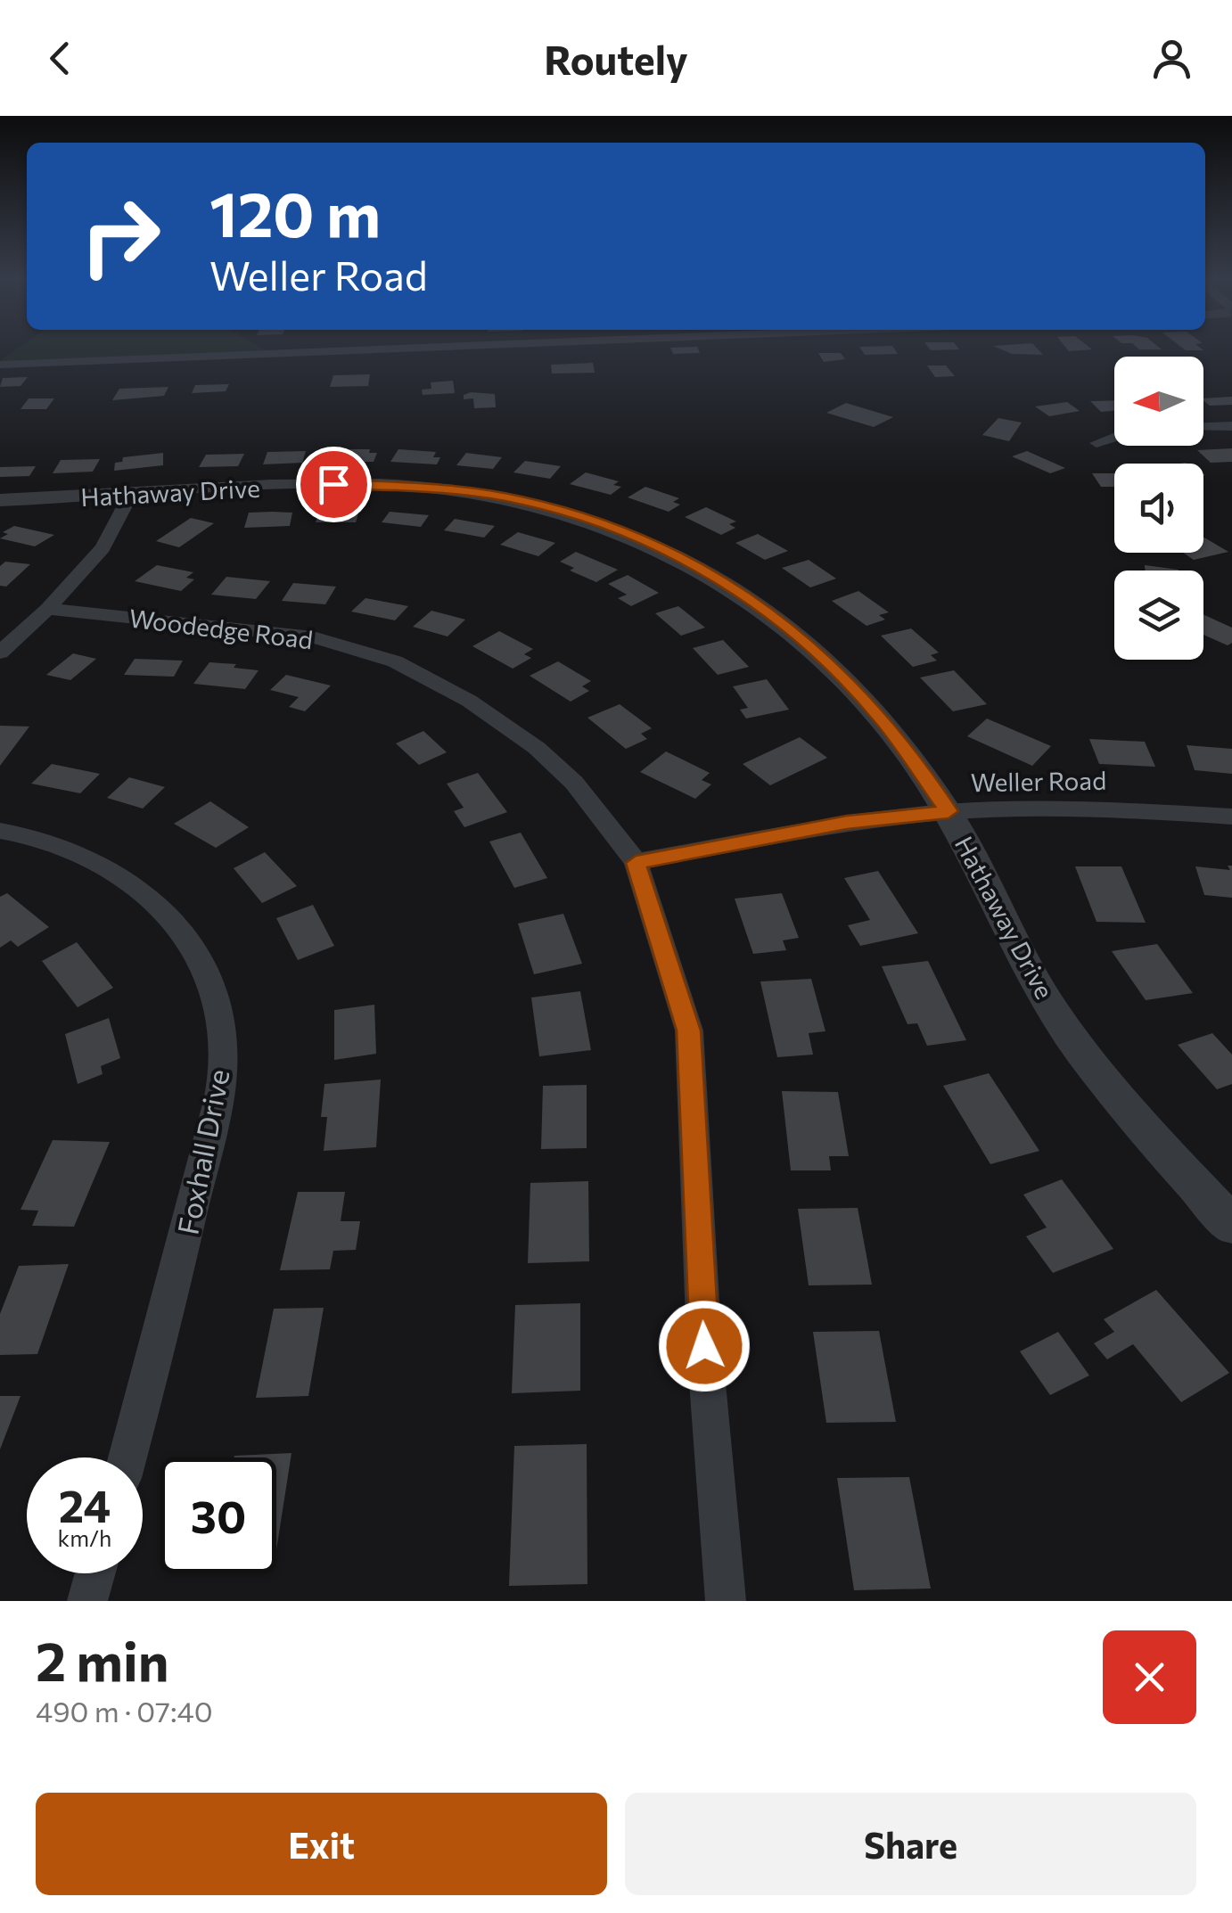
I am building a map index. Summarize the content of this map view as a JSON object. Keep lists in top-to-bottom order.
{
  "streets": {
    "street": [
      "Hathaway Drive",
      "Woodedge Road",
      "Weller Road",
      "Foxhall Drive"
    ]
  },
  "crossings": [
    ["Hathaway Drive", "Weller Road"],
    ["Woodedge Road", "Weller Road"]
  ],
  "north": "left",
  "page": {
    "header": "Routely",
    "turn": ["120 m", "Weller Road"],
    "speed": "24 km/h",
    "limit": "30",
    "heading": ["2 min", "490 m · 07:40"],
    "buttons": ["Exit", "Share"]
  }
}
